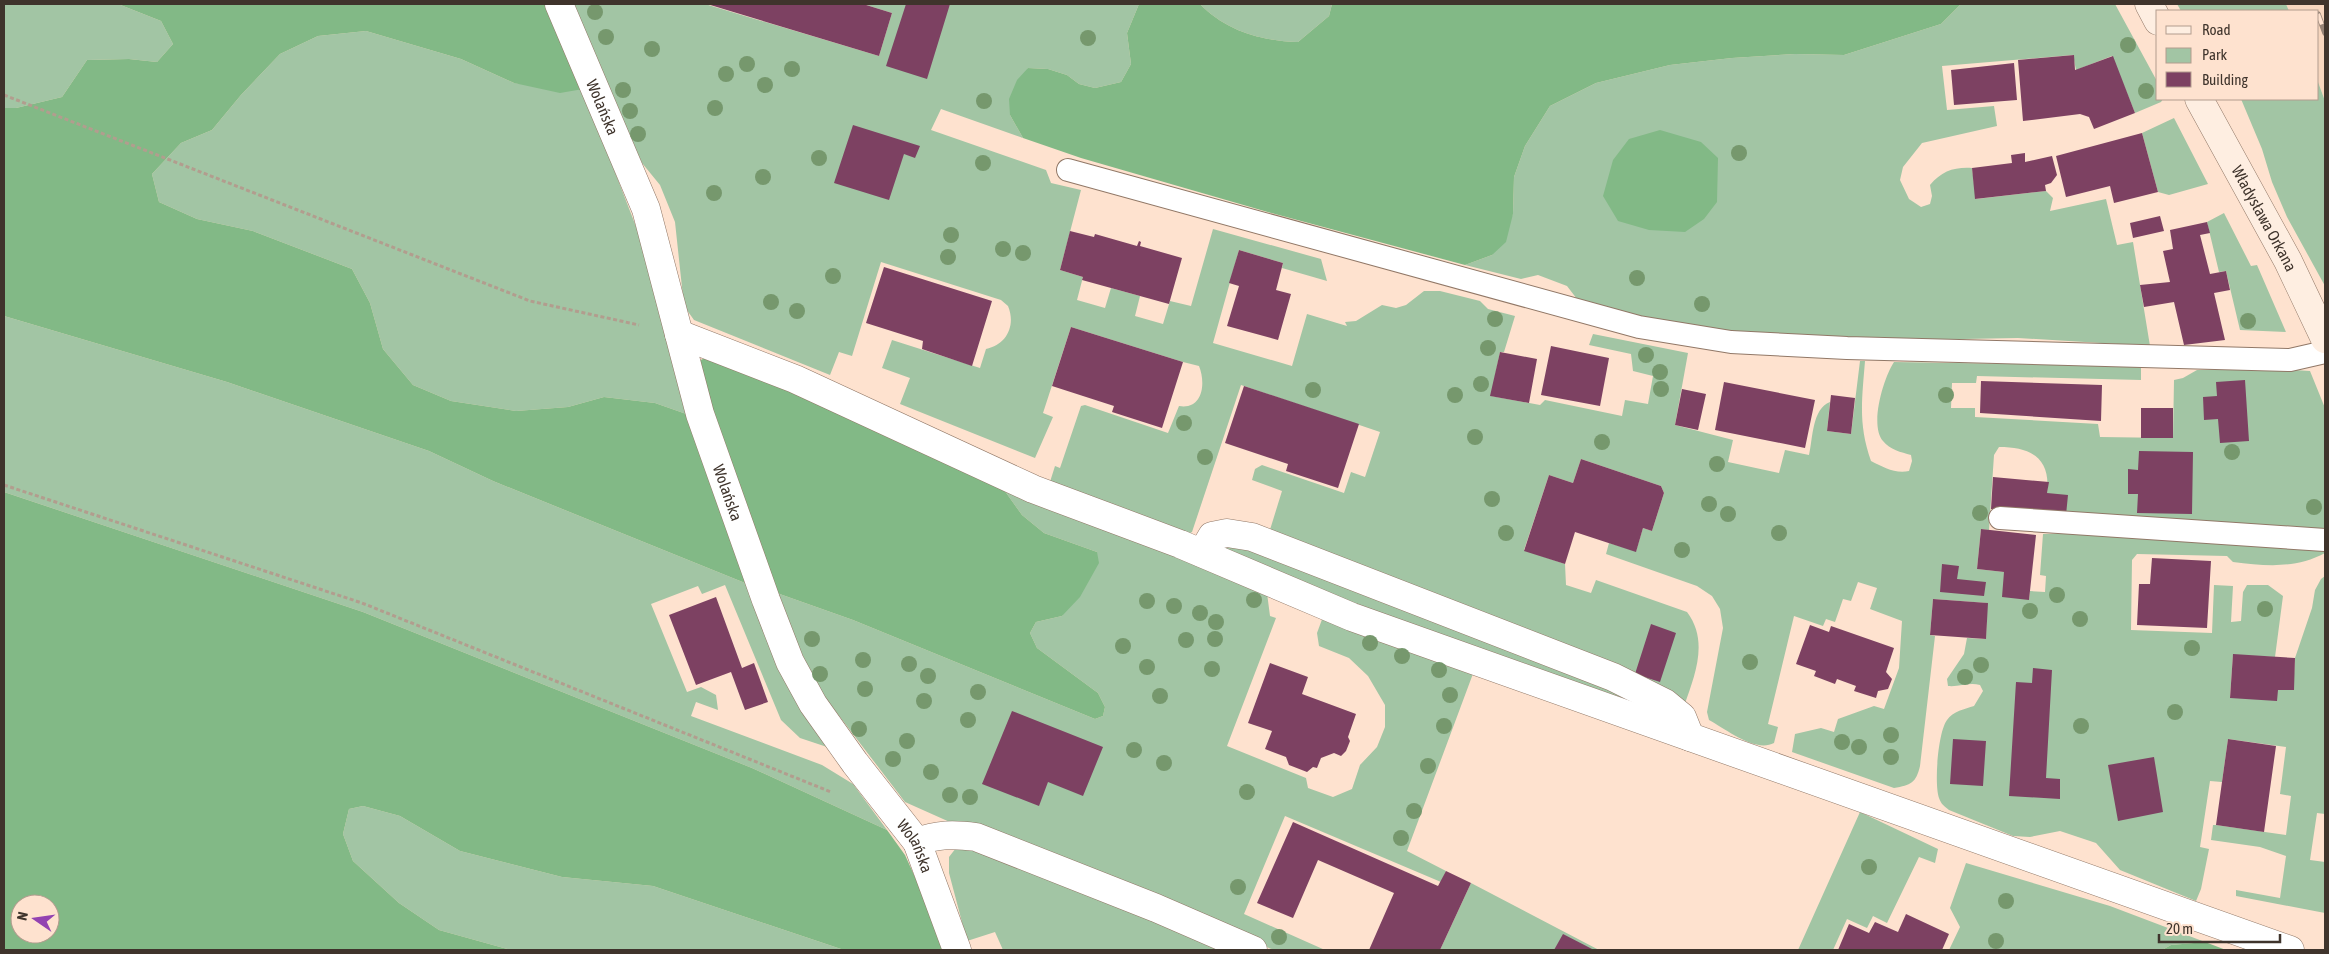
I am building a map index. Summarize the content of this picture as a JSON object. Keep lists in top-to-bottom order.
{
  "streets": {
    "street": ["Wolańska", "Władysława Orkana"]
  },
  "legend": ["Road", "Park", "Building"],
  "scale_bar": "20 m",
  "north": "left"
}
